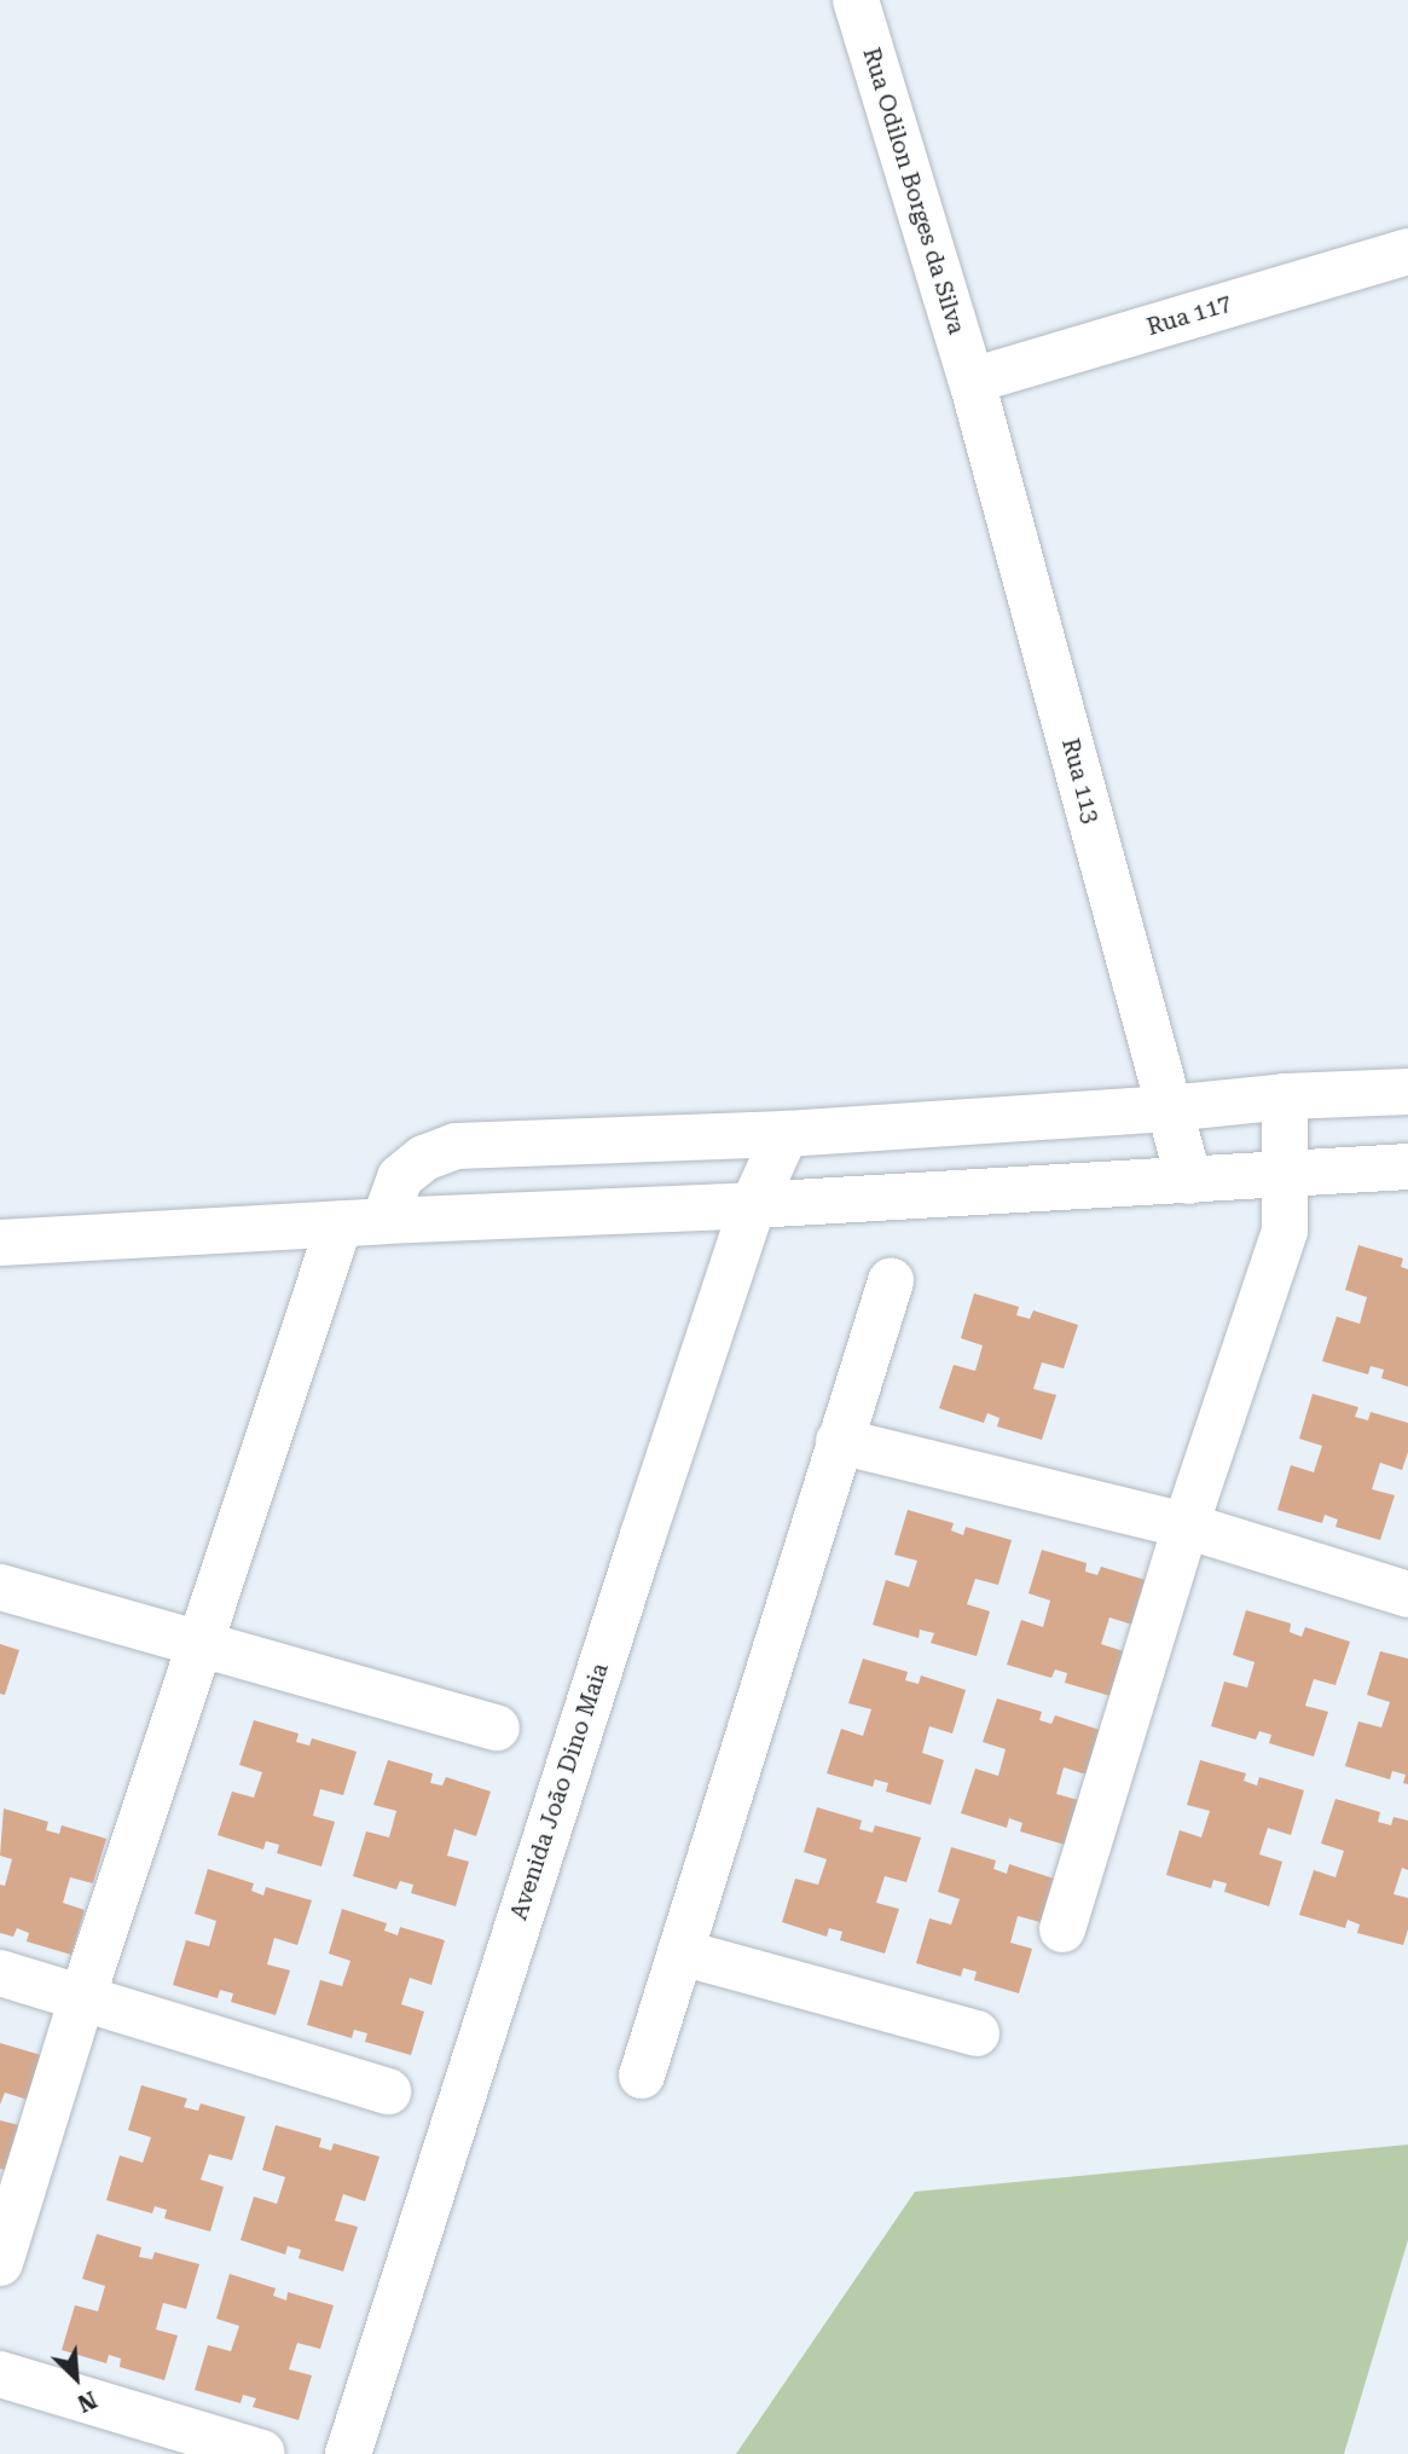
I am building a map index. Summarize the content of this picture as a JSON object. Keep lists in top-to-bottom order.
{
  "streets": {
    "street": [
      "Rua Odilon Borges da Silva",
      "Rua 117",
      "Rua 113",
      "Avenida João Dino Maia"
    ]
  },
  "crossings": [
    ["Rua Odilon Borges da Silva", "Rua 117"],
    ["Rua Odilon Borges da Silva", "Rua 113"],
    ["Rua 117", "Rua 113"]
  ],
  "north": "bottom right"
}
